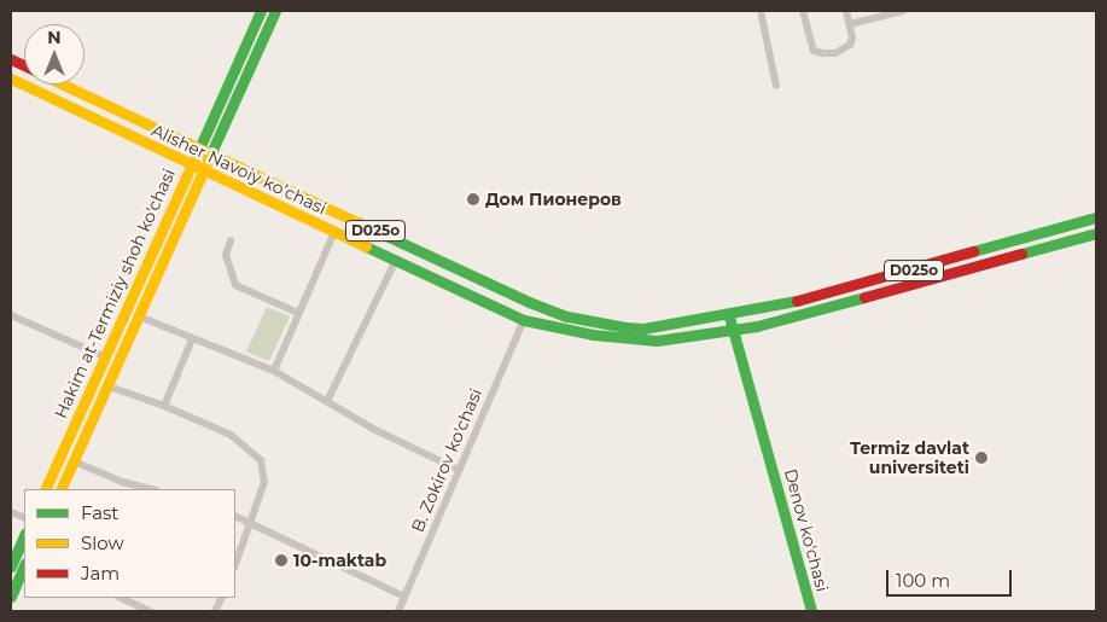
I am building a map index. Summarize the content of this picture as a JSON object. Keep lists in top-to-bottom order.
{
  "streets": {
    "main road": [
      "Alisher Navoiy ko’chasi",
      "D025o",
      "Hakim at-Termiziy shoh ko'chasi",
      "Denov ko'chasi"
    ],
    "street": ["B. Zokirov ko'chasi"]
  },
  "crossings": [
    ["Alisher Navoiy ko’chasi", "D025o"],
    ["Alisher Navoiy ko’chasi", "Hakim at-Termiziy shoh ko'chasi"],
    ["Alisher Navoiy ko’chasi", "B. Zokirov ko'chasi"],
    ["Alisher Navoiy ko’chasi", "Denov ko'chasi"],
    ["D025o", "Denov ko'chasi"]
  ],
  "places": ["Дом Пионеров", "Termiz davlat universiteti", "10-maktab"],
  "legend": ["Fast", "Slow", "Jam"],
  "scale_bar": "100 m",
  "north": "top"
}
